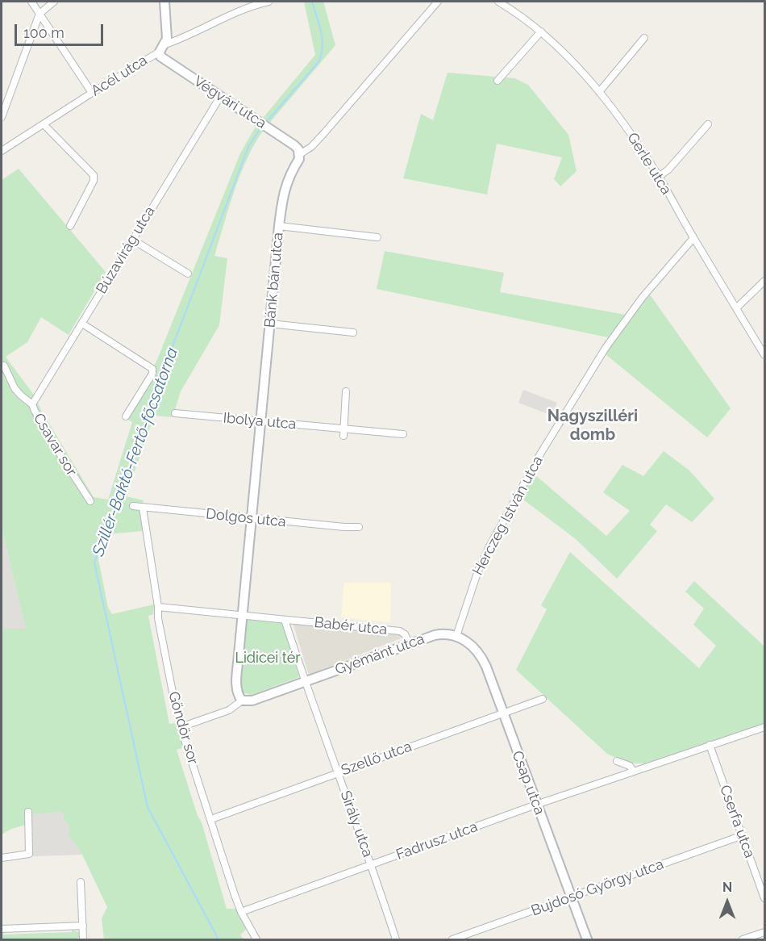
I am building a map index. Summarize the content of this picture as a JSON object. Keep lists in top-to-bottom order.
{
  "streets": {
    "street": [
      "Acél utca",
      "Végvári utca",
      "Gerle utca",
      "Búzavirág utca",
      "Bánk bán utca",
      "Ibolya utca",
      "Csavar sor",
      "Herczeg István utca",
      "Dolgos utca",
      "Babér utca",
      "Gyémánt utca",
      "Göndör sor",
      "Szellő utca",
      "Csap utca",
      "Cserfa utca",
      "Sirály utca",
      "Fadrusz utca",
      "Bujdosó György utca"
    ]
  },
  "crossings": [
    ["Acél utca", "Végvári utca"],
    ["Végvári utca", "Búzavirág utca"],
    ["Végvári utca", "Bánk bán utca"],
    ["Gerle utca", "Herczeg István utca"],
    ["Búzavirág utca", "Csavar sor"],
    ["Bánk bán utca", "Ibolya utca"],
    ["Bánk bán utca", "Dolgos utca"],
    ["Herczeg István utca", "Gyémánt utca"],
    ["Herczeg István utca", "Csap utca"],
    ["Dolgos utca", "Göndör sor"],
    ["Babér utca", "Gyémánt utca"],
    ["Gyémánt utca", "Csap utca"],
    ["Gyémánt utca", "Sirály utca"],
    ["Göndör sor", "Szellő utca"],
    ["Göndör sor", "Fadrusz utca"],
    ["Szellő utca", "Csap utca"],
    ["Szellő utca", "Sirály utca"],
    ["Csap utca", "Fadrusz utca"],
    ["Csap utca", "Bujdosó György utca"],
    ["Cserfa utca", "Fadrusz utca"],
    ["Cserfa utca", "Bujdosó György utca"],
    ["Sirály utca", "Fadrusz utca"]
  ],
  "districts": ["Nagyszilléri domb"],
  "water": ["Szillér-Baktó-Fertő-főcsatorna"],
  "parks": ["Lidicei tér"],
  "scale_bar": "100 m",
  "north": "top"
}
